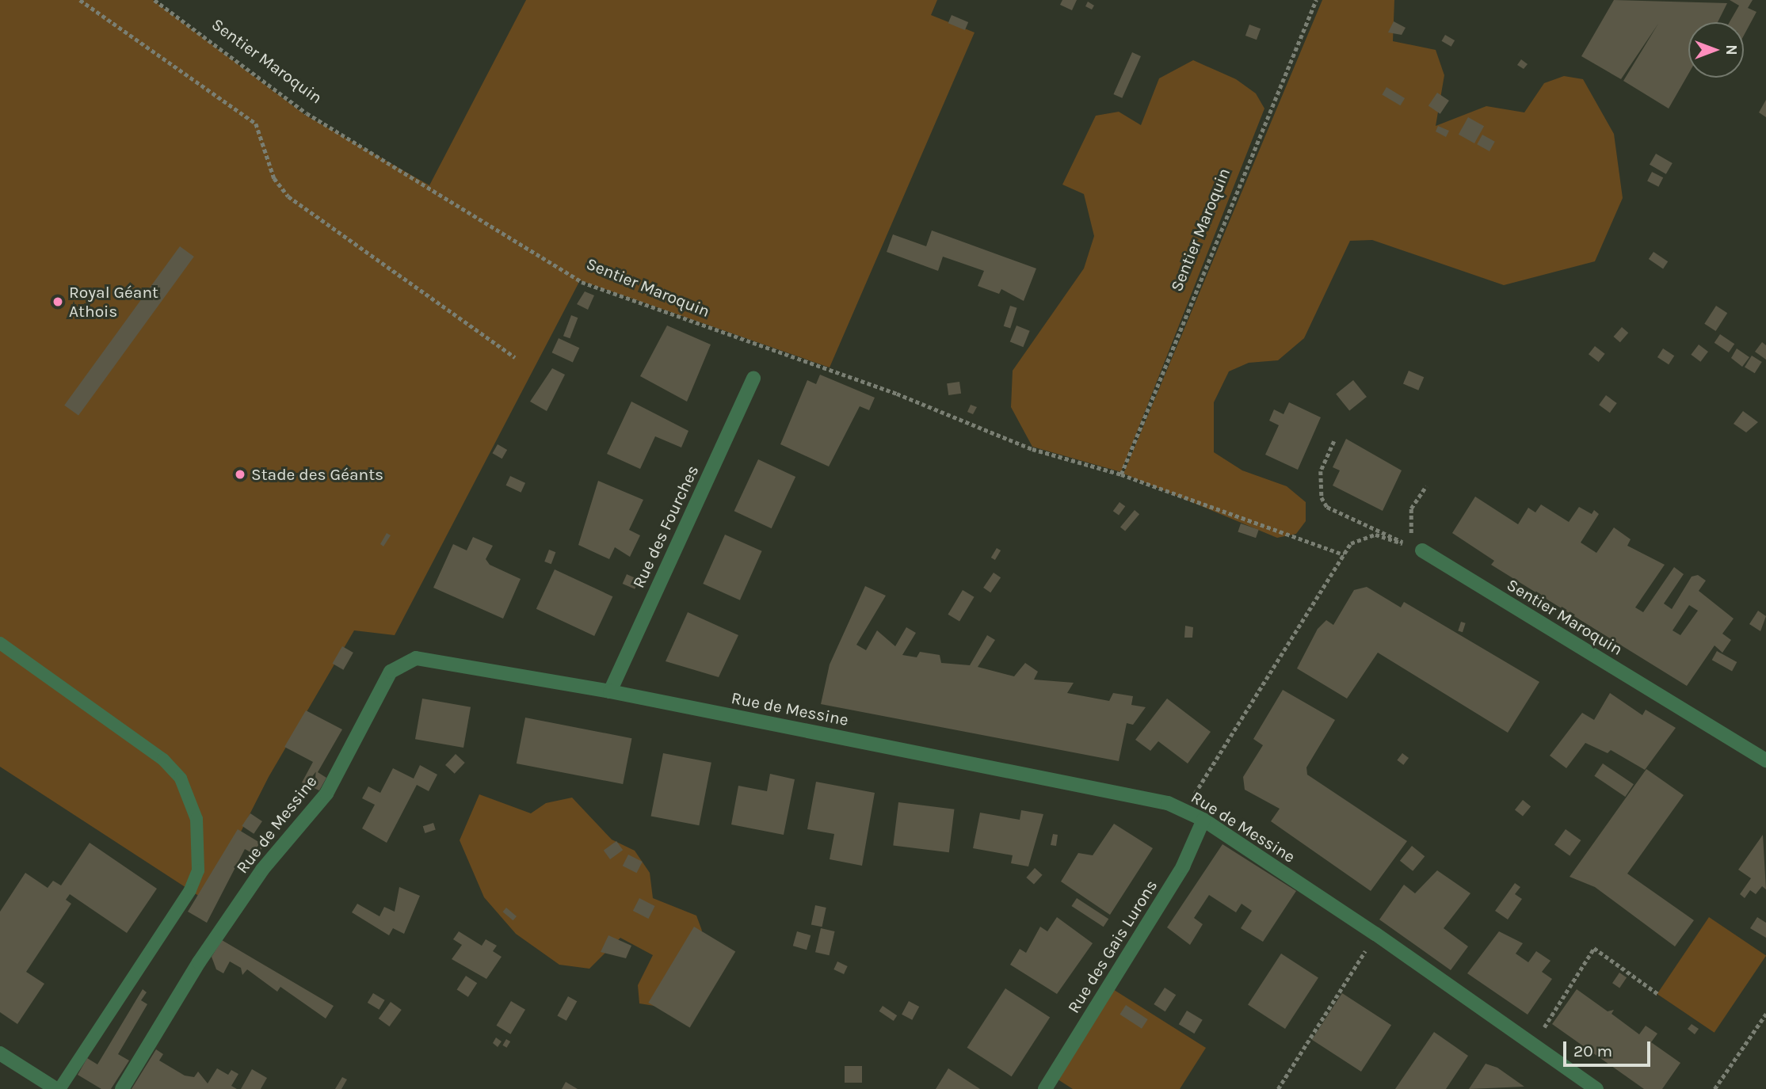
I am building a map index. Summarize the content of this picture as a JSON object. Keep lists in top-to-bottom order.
{
  "streets": {
    "street": [
      "Sentier Maroquin",
      "Rue des Fourches",
      "Rue de Messine",
      "Rue des Gais Lurons"
    ]
  },
  "crossings": [
    ["Rue des Fourches", "Rue de Messine"],
    ["Rue de Messine", "Rue des Gais Lurons"]
  ],
  "places": ["Royal Géant Athois", "Stade des Géants"],
  "scale_bar": "20 m",
  "north": "right"
}
